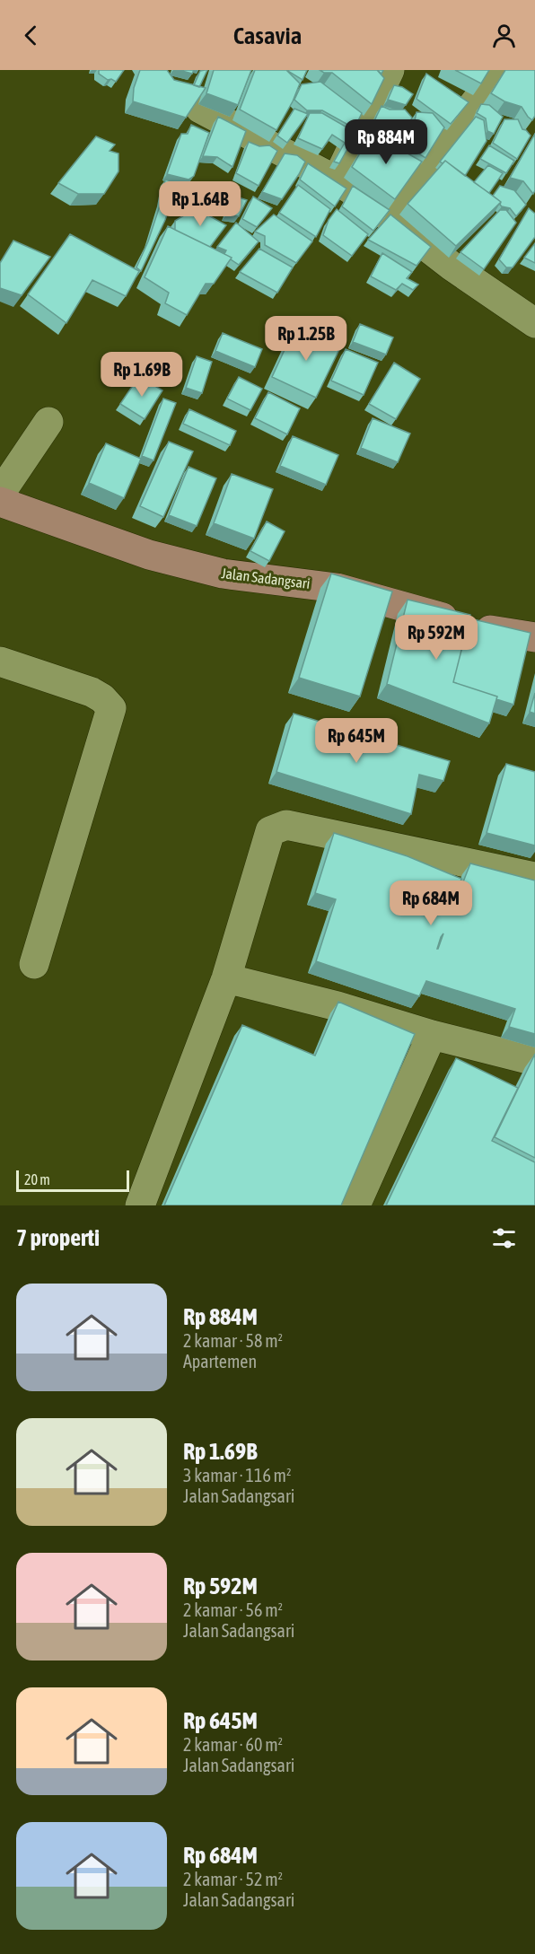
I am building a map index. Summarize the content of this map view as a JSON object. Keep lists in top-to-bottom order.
{
  "streets": {
    "street": ["Jalan Sadangsari"]
  },
  "scale_bar": "20 m",
  "page": {
    "header": "Casavia",
    "price": [
      "Rp 884M",
      "Rp 1.64B",
      "Rp 1.25B",
      "Rp 1.69B",
      "Rp 592M",
      "Rp 645M",
      "Rp 684M"
    ],
    "scale": "20 m",
    "heading": "7 properti",
    "list": [
      {
        "name": "Rp 884M",
        "note": "2 kamar · 58 m² · Apartemen"
      },
      {
        "name": "Rp 1.69B",
        "note": "3 kamar · 116 m² · Jalan Sadangsari"
      },
      {
        "name": "Rp 592M",
        "note": "2 kamar · 56 m² · Jalan Sadangsari"
      },
      {
        "name": "Rp 645M",
        "note": "2 kamar · 60 m² · Jalan Sadangsari"
      },
      {
        "name": "Rp 684M",
        "note": "2 kamar · 52 m² · Jalan Sadangsari"
      }
    ]
  }
}
